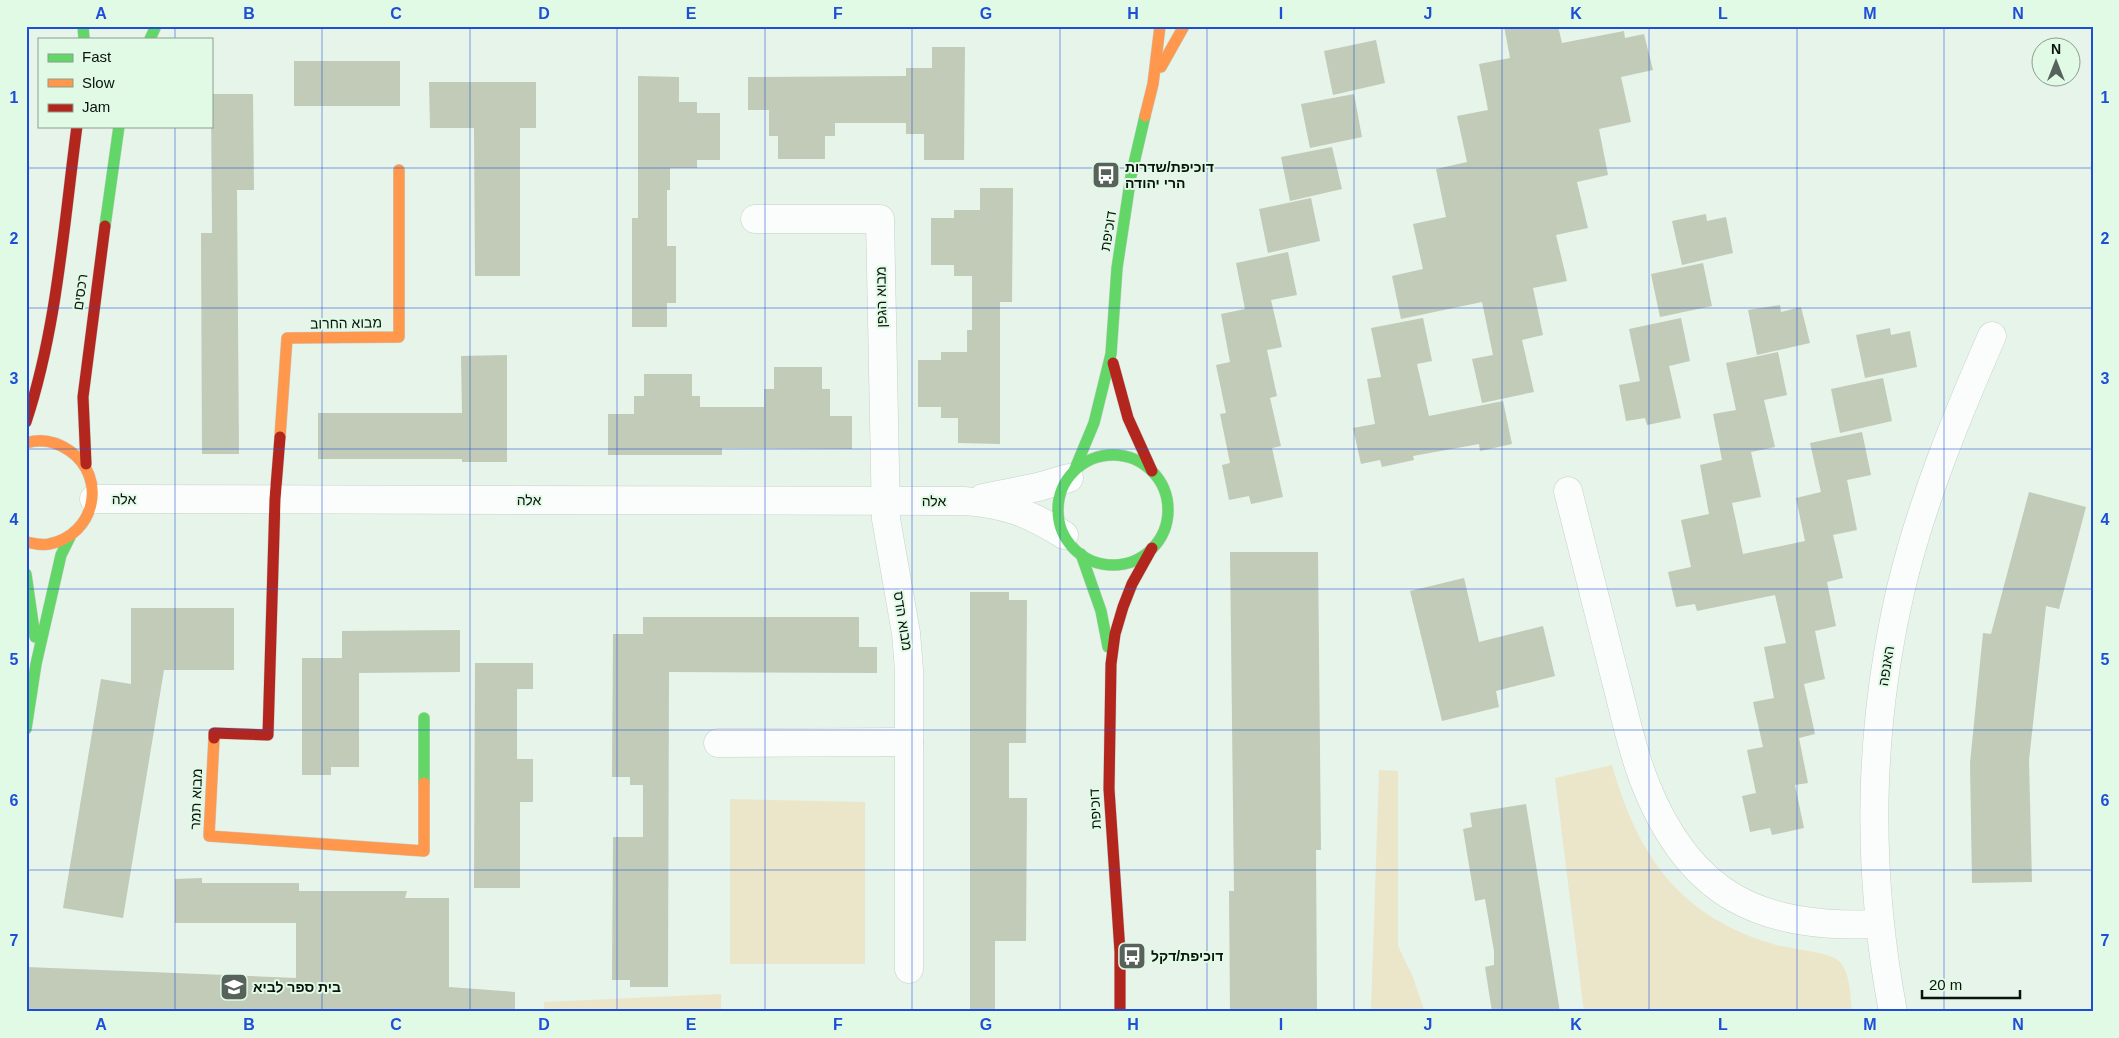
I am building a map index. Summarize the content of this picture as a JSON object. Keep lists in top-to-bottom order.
{
  "streets": {
    "street": [
      "דוכיפת",
      "רכסים",
      "מבוא הגפן",
      "מבוא החרוב",
      "אלה",
      "מבוא הדס",
      "האנפה",
      "מבוא תמר"
    ]
  },
  "crossings": [
    ["דוכיפת", "אלה"],
    ["רכסים", "אלה"],
    ["מבוא הגפן", "אלה"],
    ["מבוא הגפן", "מבוא הדס"],
    ["מבוא החרוב", "אלה"],
    ["מבוא החרוב", "מבוא תמר"],
    ["אלה", "מבוא הדס"],
    ["אלה", "מבוא תמר"]
  ],
  "places": {
    "bus stop": ["דוכיפת/שדרות הרי יהודה", "דוכיפת/דקל"],
    "school or university": ["בית ספר לביא"]
  },
  "legend": ["Fast", "Slow", "Jam"],
  "scale_bar": "20 m",
  "north": "top",
  "grid": {
    "columns": [
      "A",
      "B",
      "C",
      "D",
      "E",
      "F",
      "G",
      "H",
      "I",
      "J",
      "K",
      "L",
      "M",
      "N"
    ],
    "rows": [
      "1",
      "2",
      "3",
      "4",
      "5",
      "6",
      "7"
    ]
  }
}
